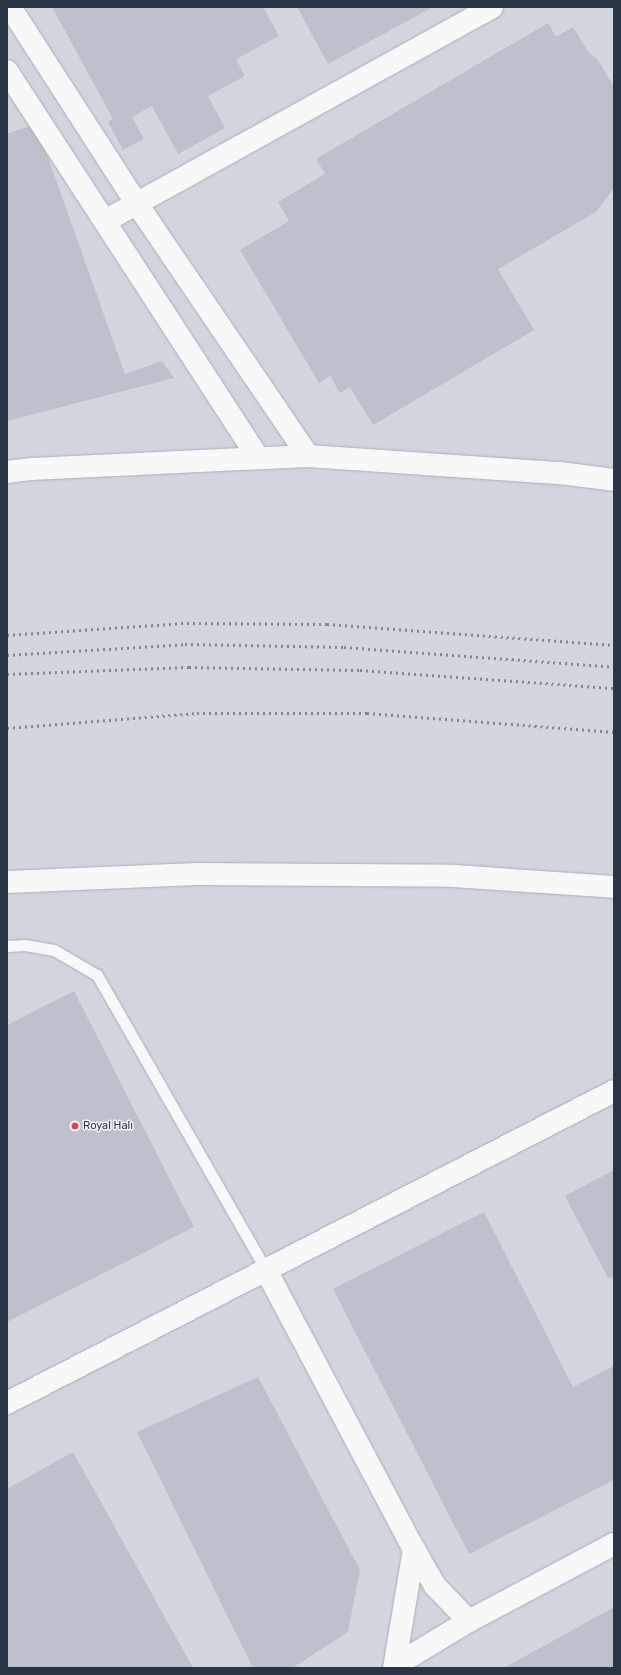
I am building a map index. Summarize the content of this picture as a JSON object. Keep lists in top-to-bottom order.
{
  "places": ["Royal Halı"]
}
